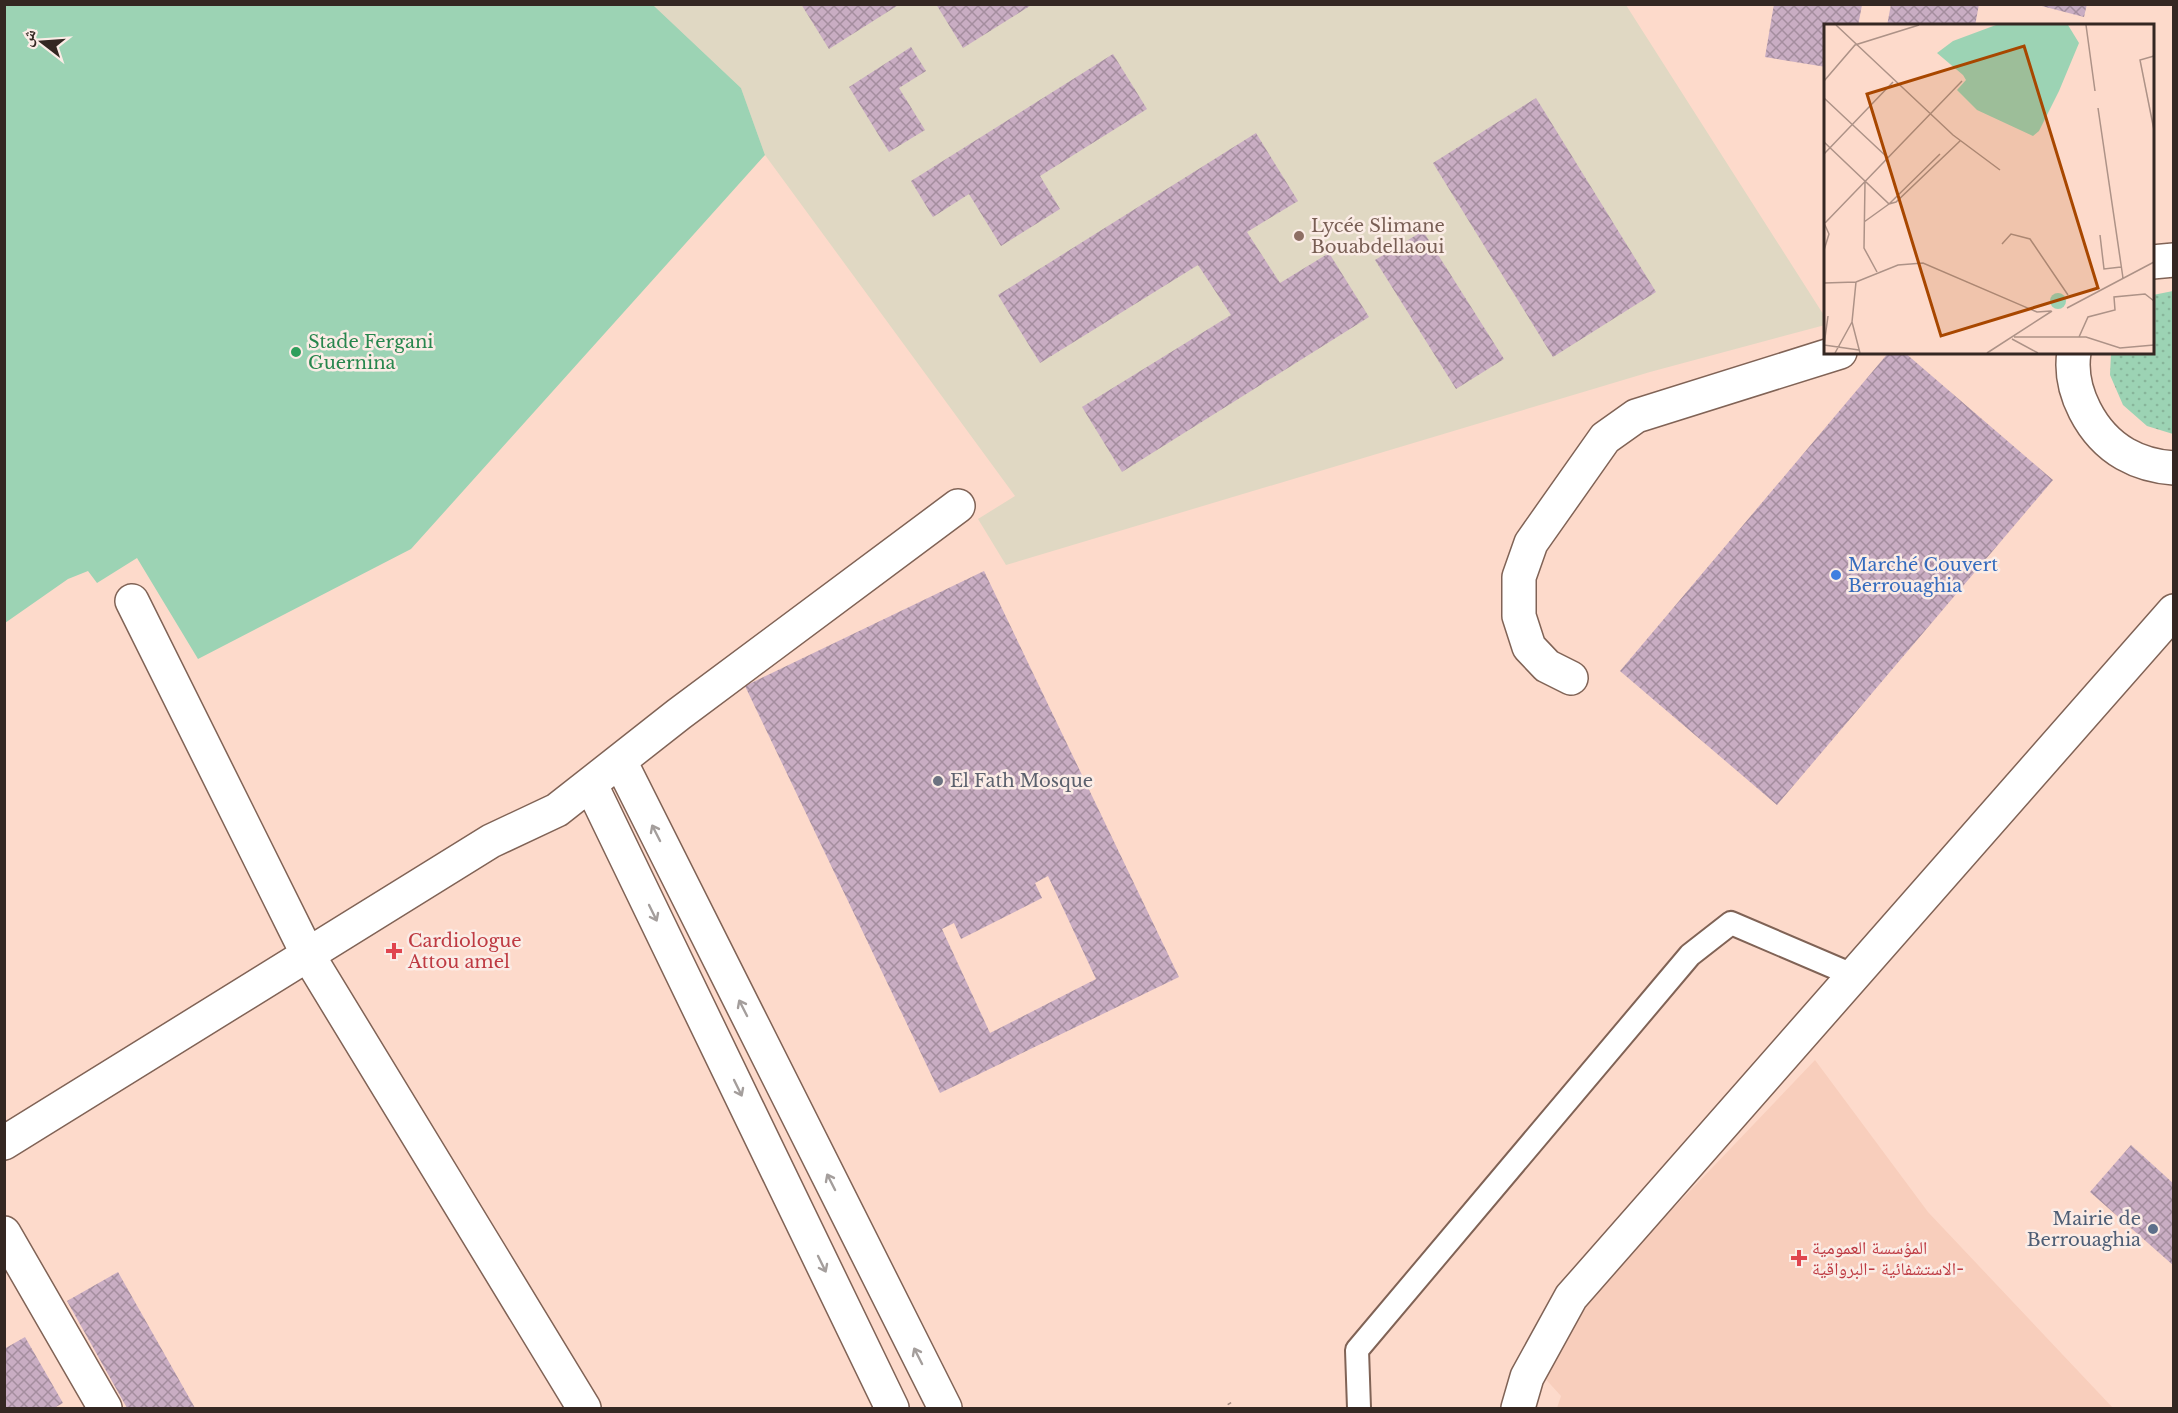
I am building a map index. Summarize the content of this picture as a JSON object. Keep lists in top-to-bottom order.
{
  "places": {
    "other": [
      "Lycée Slimane Bouabdellaoui",
      "Stade Fergani Guernina",
      "Marché Couvert Berrouaghia",
      "El Fath Mosque",
      "Mairie de Berrouaghia"
    ],
    "health": ["Cardiologue Attou amel", "المؤسسة العمومية الاستشفائية -البرواقية-"]
  },
  "north": "left"
}
